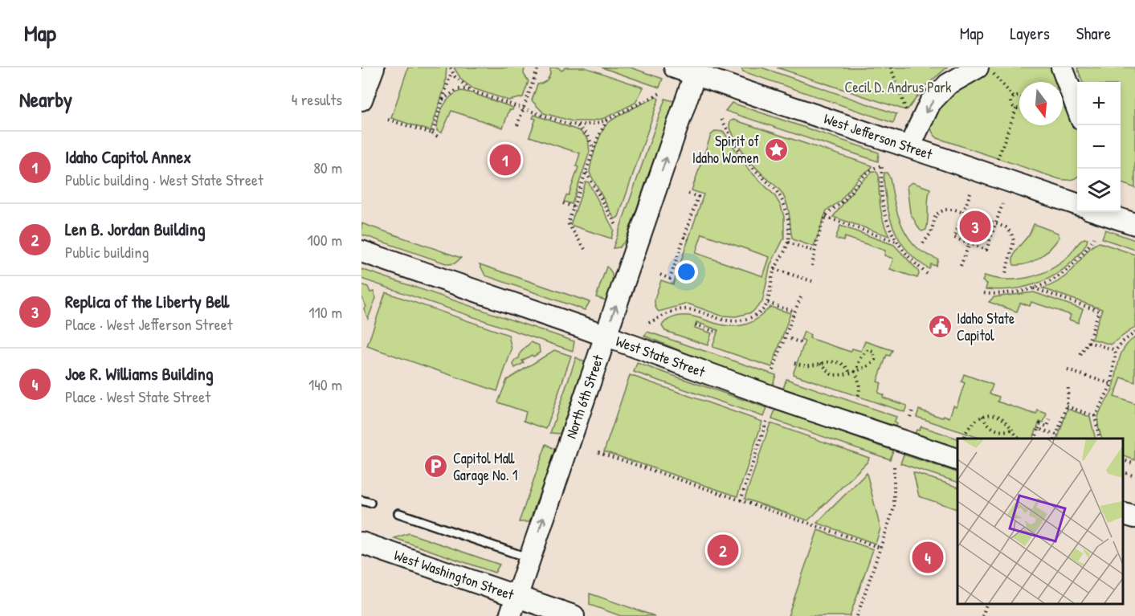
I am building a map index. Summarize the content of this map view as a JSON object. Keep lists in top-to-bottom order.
{
  "streets": {
    "street": [
      "West Jefferson Street",
      "West State Street",
      "North 6th Street",
      "West Washington Street"
    ]
  },
  "crossings": [
    ["West Jefferson Street", "North 6th Street"],
    ["West State Street", "North 6th Street"],
    ["North 6th Street", "West Washington Street"]
  ],
  "one_way": ["North 6th Street"],
  "parks": ["Cecil D. Andrus Park"],
  "places": {
    "place": ["Spirit of Idaho Women"],
    "public building": ["Idaho State Capitol"],
    "parking": ["Capitol Mall Garage No. 1"]
  },
  "north": "bottom",
  "page": {
    "header": "Map",
    "nav": ["Map", "Layers", "Share"],
    "heading": ["Nearby", "4 results"],
    "map_buttons": ["+", "−"],
    "list": [
      {
        "mark": "1",
        "name": "Idaho Capitol Annex",
        "note": "Public building · West State Street",
        "value": "80 m"
      },
      {
        "mark": "2",
        "name": "Len B. Jordan Building",
        "note": "Public building",
        "value": "100 m"
      },
      {
        "mark": "3",
        "name": "Replica of the Liberty Bell",
        "note": "Place · West Jefferson Street",
        "value": "110 m"
      },
      {
        "mark": "4",
        "name": "Joe R. Williams Building",
        "note": "Place · West State Street",
        "value": "140 m"
      }
    ],
    "pins": [
      "1",
      "3",
      "2",
      "4"
    ]
  }
}
